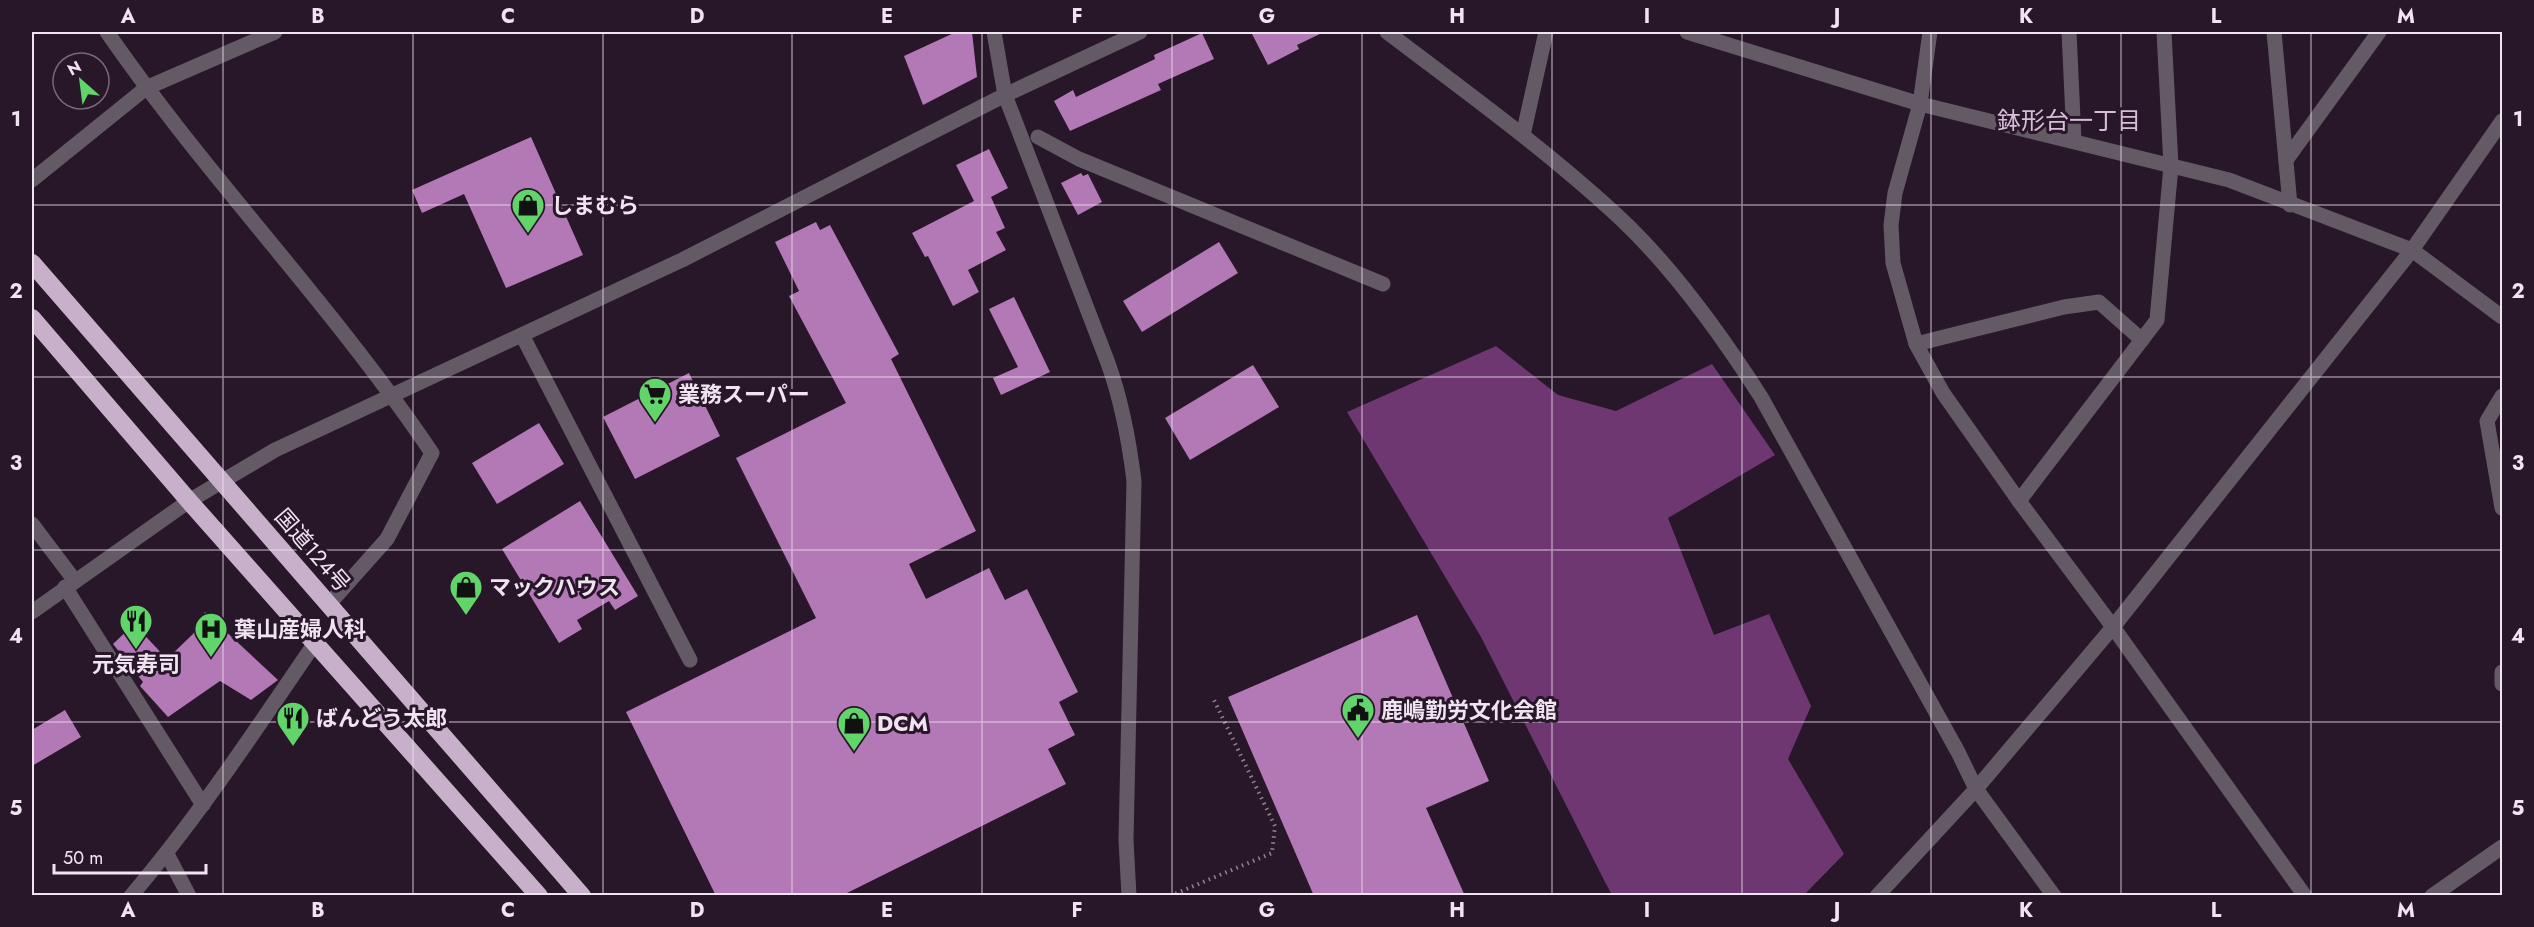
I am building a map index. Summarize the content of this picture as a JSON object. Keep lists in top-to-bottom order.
{
  "streets": {
    "highway": ["国道124号"]
  },
  "districts": ["鉢形台一丁目"],
  "places": {
    "shop": ["しまむら", "マックハウス", "DCM"],
    "supermarket": ["業務スーパー"],
    "restaurant": ["元気寿司", "ばんどう太郎"],
    "hospital": ["葉山産婦人科"],
    "public building": ["鹿嶋勤労文化会館"]
  },
  "scale_bar": "50 m",
  "north": "top left",
  "grid": {
    "columns": [
      "A",
      "B",
      "C",
      "D",
      "E",
      "F",
      "G",
      "H",
      "I",
      "J",
      "K",
      "L",
      "M"
    ],
    "rows": [
      "1",
      "2",
      "3",
      "4",
      "5"
    ]
  }
}
